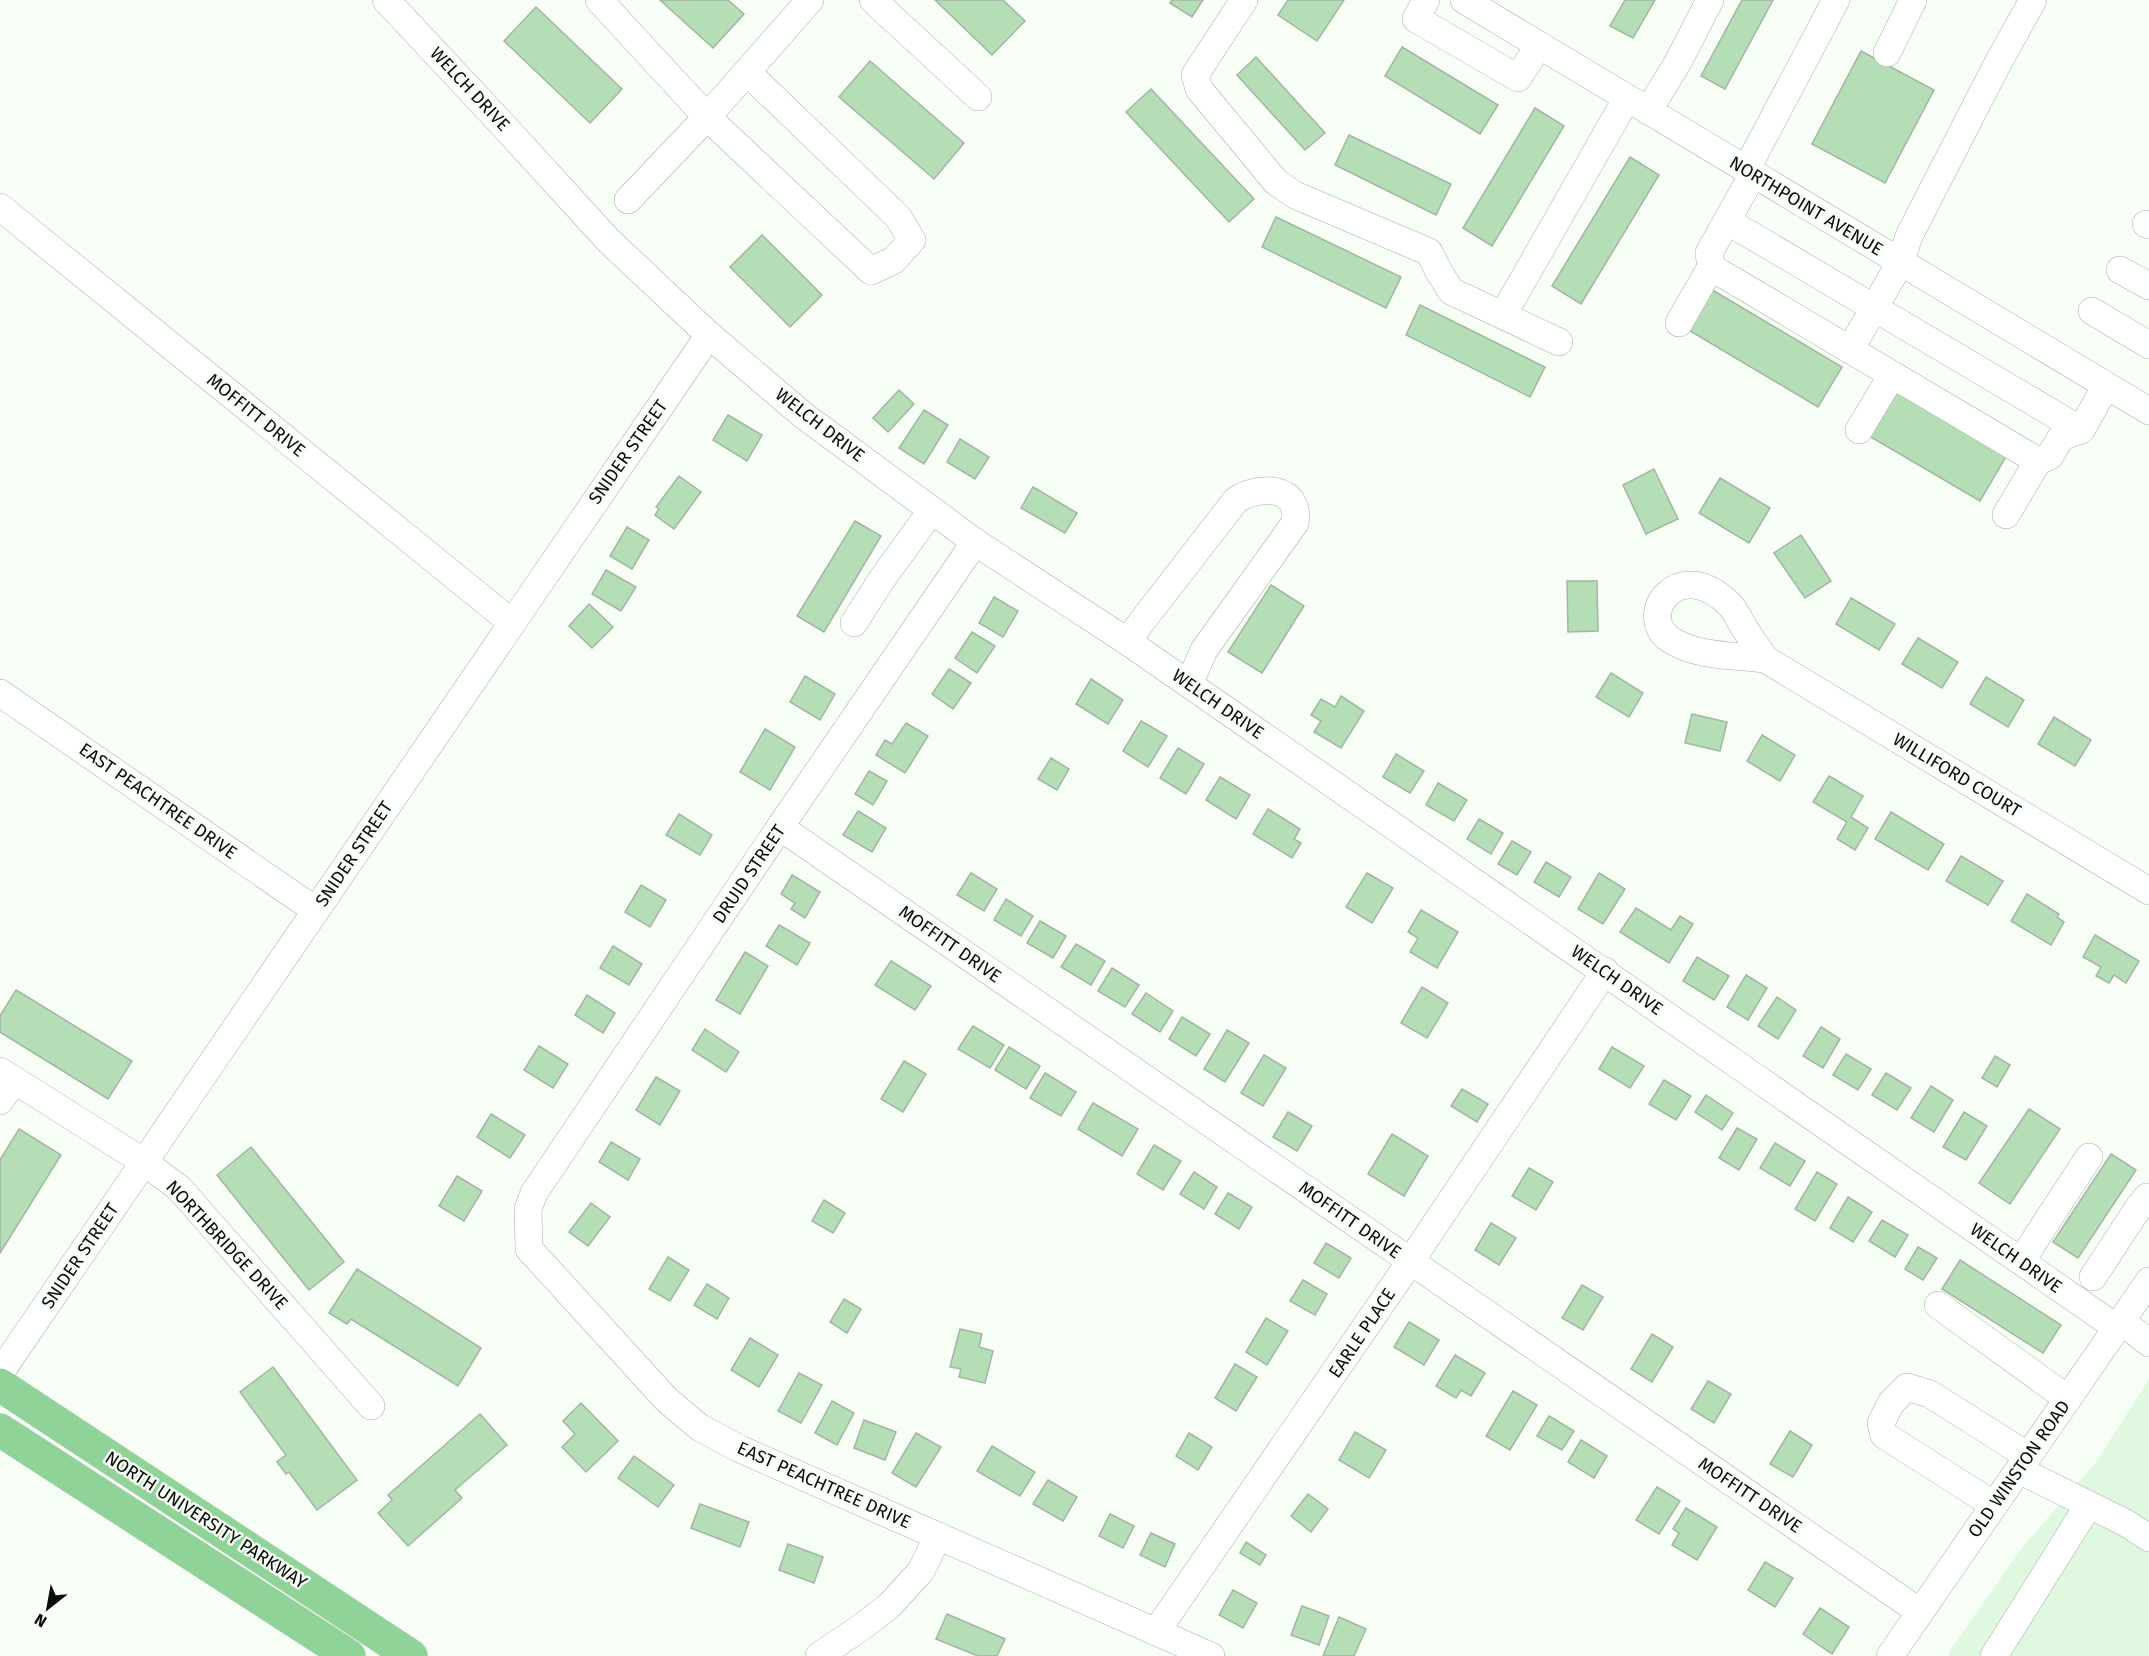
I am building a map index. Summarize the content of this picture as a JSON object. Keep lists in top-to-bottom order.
{
  "streets": {
    "main road": ["NORTH UNIVERSITY PARKWAY"],
    "street": [
      "WELCH DRIVE",
      "NORTHPOINT AVENUE",
      "MOFFITT DRIVE",
      "SNIDER STREET",
      "WILLIFORD COURT",
      "EAST PEACHTREE DRIVE",
      "DRUID STREET",
      "NORTHBRIDGE DRIVE",
      "EARLE PLACE",
      "OLD WINSTON ROAD"
    ]
  },
  "crossings": [
    ["WELCH DRIVE", "SNIDER STREET"],
    ["WELCH DRIVE", "DRUID STREET"],
    ["WELCH DRIVE", "EARLE PLACE"],
    ["WELCH DRIVE", "OLD WINSTON ROAD"],
    ["MOFFITT DRIVE", "SNIDER STREET"],
    ["MOFFITT DRIVE", "DRUID STREET"],
    ["MOFFITT DRIVE", "EARLE PLACE"],
    ["MOFFITT DRIVE", "OLD WINSTON ROAD"],
    ["SNIDER STREET", "EAST PEACHTREE DRIVE"],
    ["SNIDER STREET", "NORTHBRIDGE DRIVE"],
    ["EAST PEACHTREE DRIVE", "DRUID STREET"],
    ["EAST PEACHTREE DRIVE", "EARLE PLACE"]
  ],
  "north": "bottom left"
}
